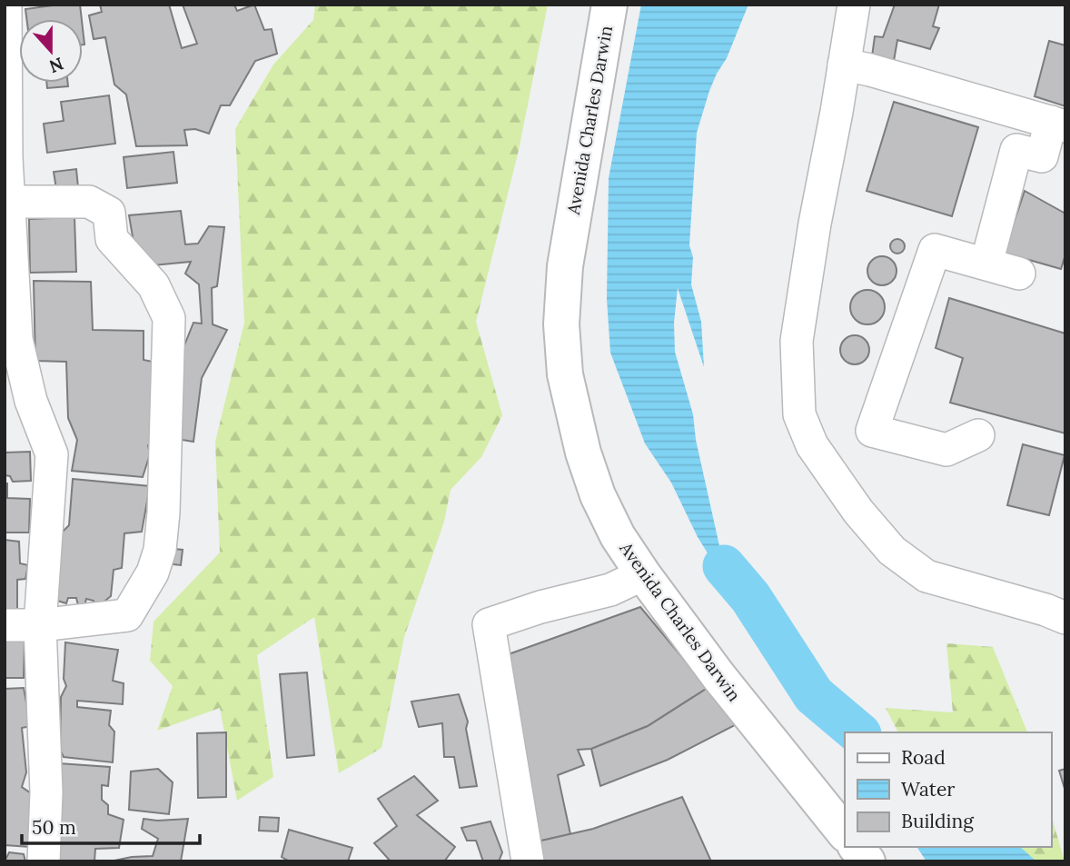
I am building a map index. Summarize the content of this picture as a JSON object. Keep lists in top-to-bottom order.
{
  "streets": {
    "main road": ["Avenida Charles Darwin"]
  },
  "legend": ["Road", "Water", "Building"],
  "scale_bar": "50 m",
  "north": "bottom"
}
